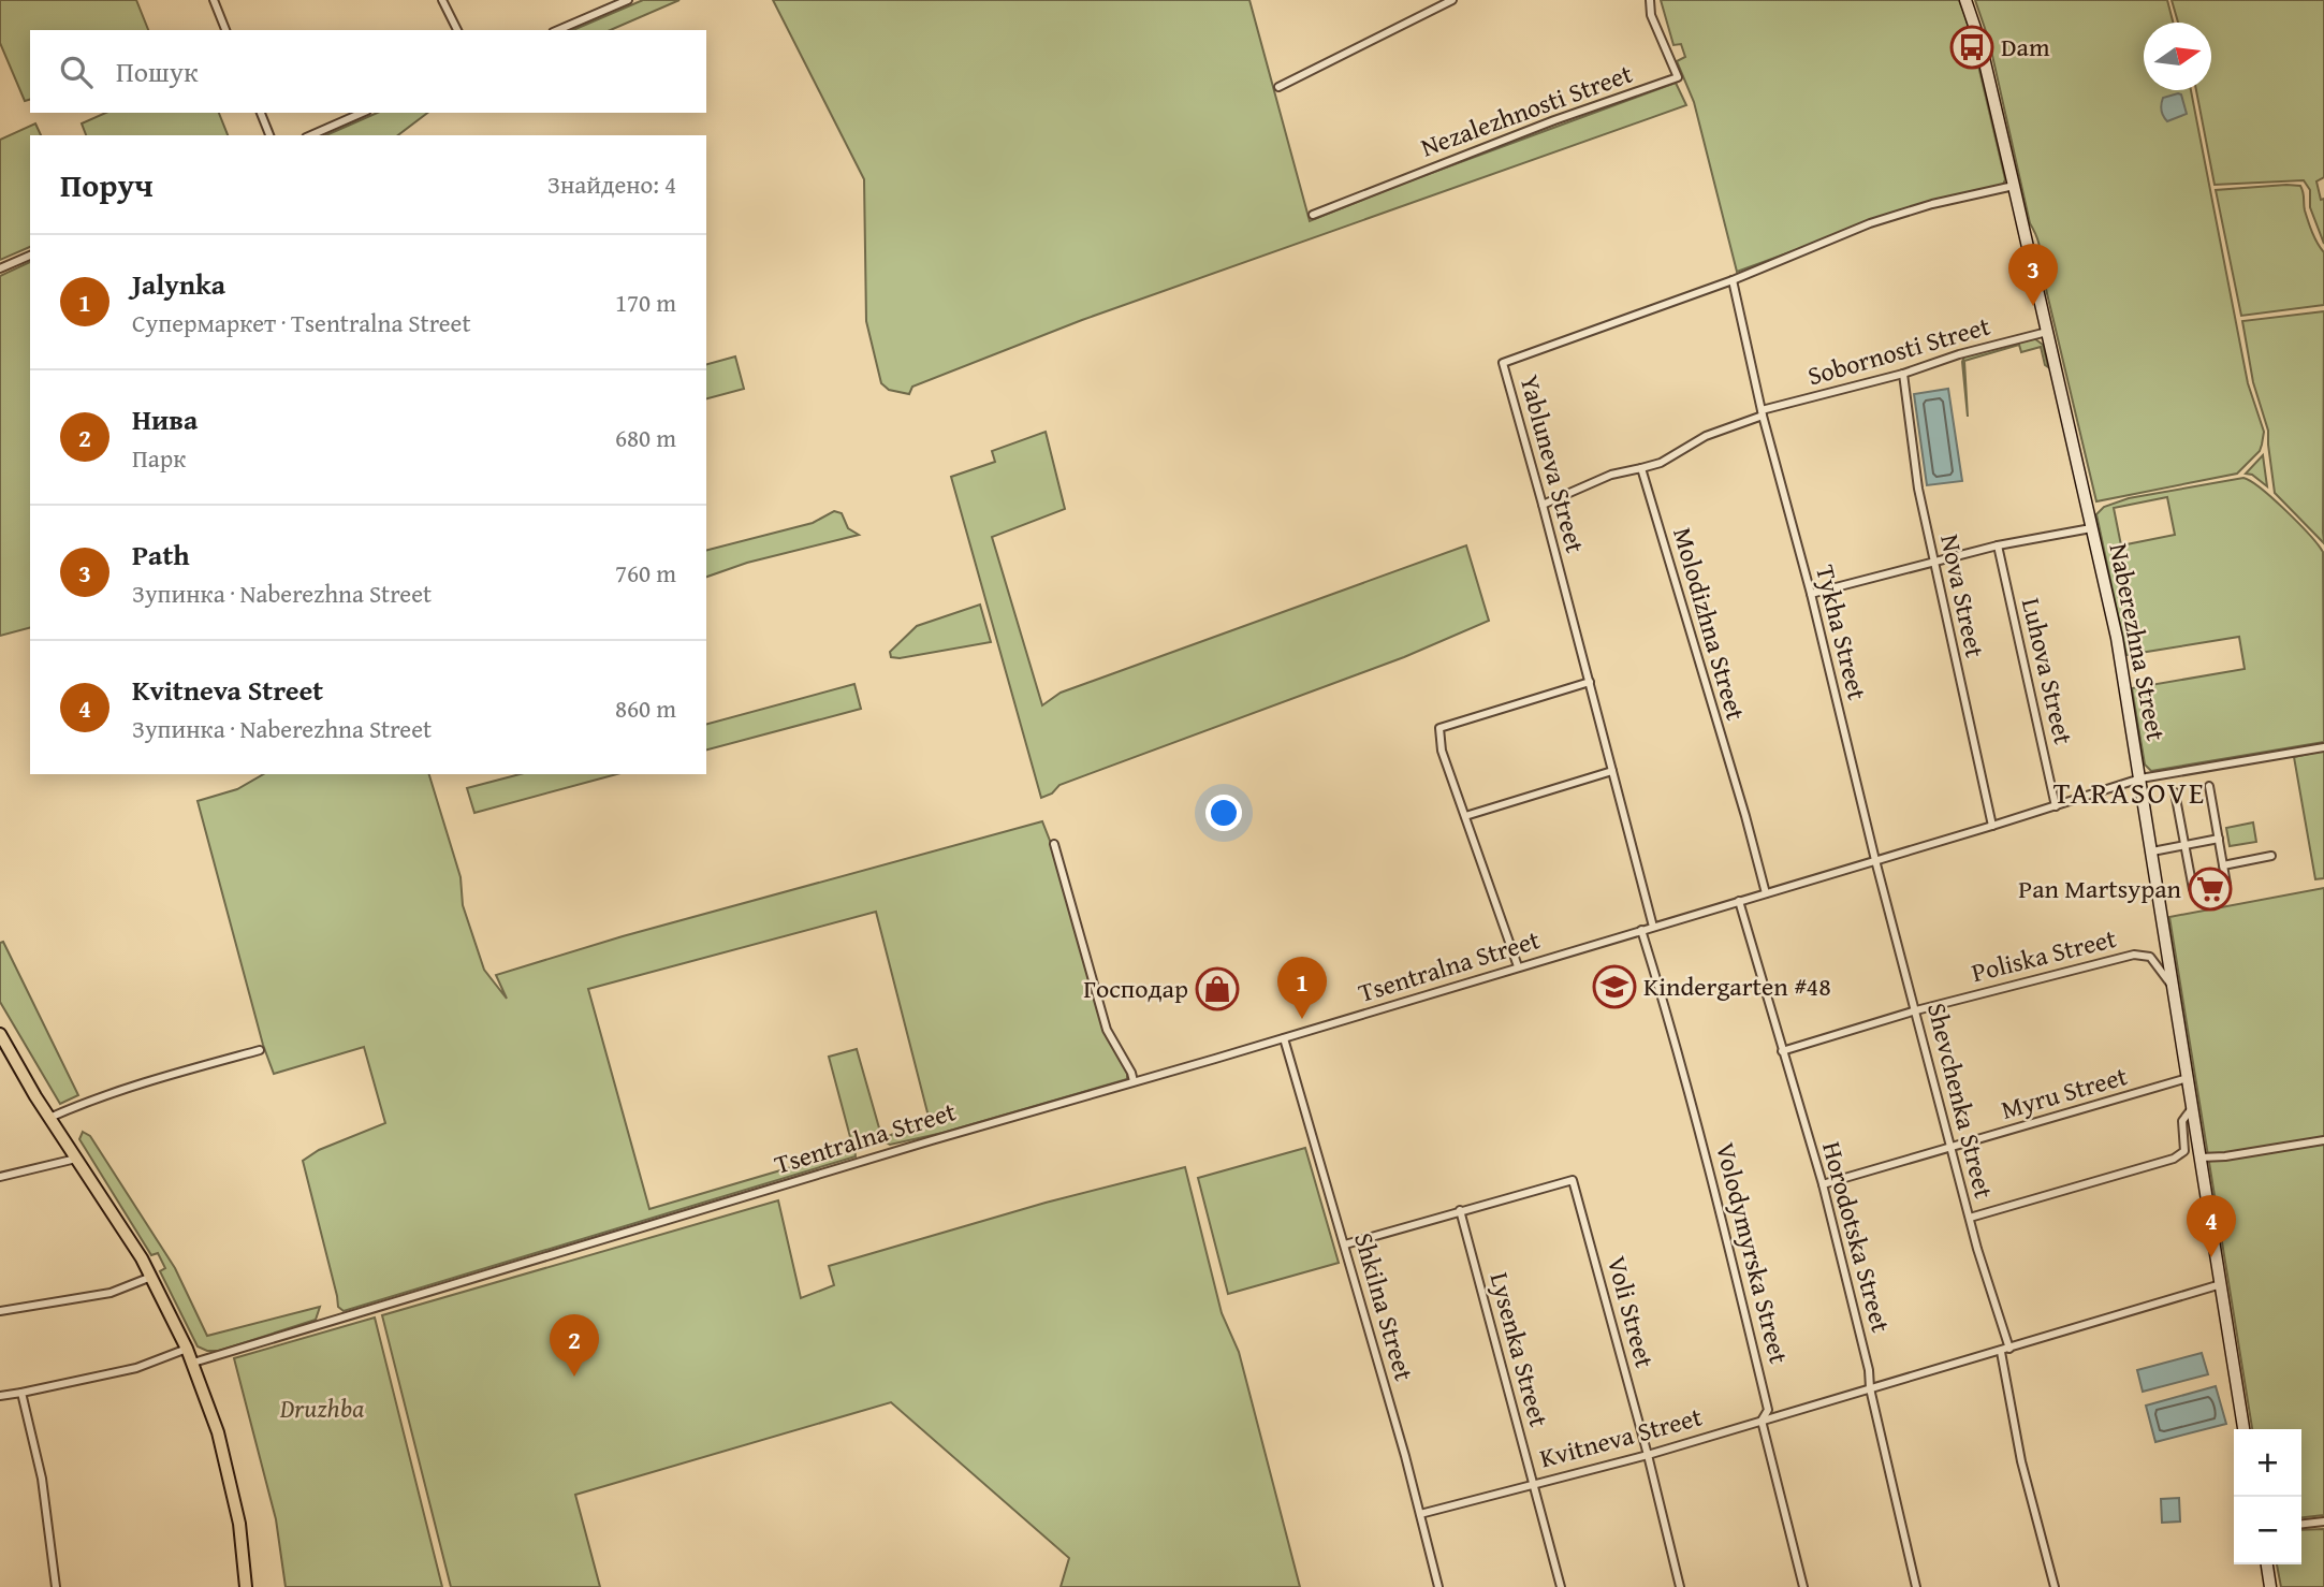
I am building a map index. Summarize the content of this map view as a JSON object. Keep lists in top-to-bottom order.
{
  "streets": {
    "street": [
      "Nezalezhnosti Street",
      "Sobornosti Street",
      "Yabluneva Street",
      "Nova Street",
      "Molodizhna Street",
      "Tykha Street",
      "Naberezhna Street",
      "Luhova Street",
      "Poliska Street",
      "Tsentralna Street",
      "Myru Street",
      "Shevchenka Street",
      "Horodotska Street",
      "Volodymyrska Street",
      "Shkilna Street",
      "Voli Street",
      "Lysenka Street",
      "Kvitneva Street"
    ]
  },
  "crossings": [
    ["Sobornosti Street", "Nova Street"],
    ["Sobornosti Street", "Tykha Street"],
    ["Sobornosti Street", "Naberezhna Street"],
    ["Yabluneva Street", "Tykha Street"],
    ["Yabluneva Street", "Naberezhna Street"],
    ["Yabluneva Street", "Tsentralna Street"],
    ["Nova Street", "Tsentralna Street"],
    ["Molodizhna Street", "Tsentralna Street"],
    ["Tykha Street", "Tsentralna Street"],
    ["Tykha Street", "Shevchenka Street"],
    ["Naberezhna Street", "Poliska Street"],
    ["Naberezhna Street", "Tsentralna Street"],
    ["Naberezhna Street", "Myru Street"],
    ["Naberezhna Street", "Kvitneva Street"],
    ["Luhova Street", "Tsentralna Street"],
    ["Poliska Street", "Shevchenka Street"],
    ["Poliska Street", "Horodotska Street"],
    ["Tsentralna Street", "Shevchenka Street"],
    ["Tsentralna Street", "Horodotska Street"],
    ["Tsentralna Street", "Volodymyrska Street"],
    ["Tsentralna Street", "Shkilna Street"],
    ["Myru Street", "Shevchenka Street"],
    ["Myru Street", "Horodotska Street"],
    ["Shevchenka Street", "Kvitneva Street"],
    ["Horodotska Street", "Kvitneva Street"],
    ["Volodymyrska Street", "Kvitneva Street"],
    ["Shkilna Street", "Kvitneva Street"],
    ["Voli Street", "Lysenka Street"],
    ["Voli Street", "Kvitneva Street"],
    ["Lysenka Street", "Kvitneva Street"]
  ],
  "districts": ["TARASOVE"],
  "parks": ["Druzhba"],
  "places": {
    "bus stop": ["Dam"],
    "supermarket": ["Pan Martsypan"],
    "school or university": ["Kindergarten #48"],
    "shop": ["Господар"]
  },
  "north": "right",
  "page": {
    "search": "Пошук",
    "heading": ["Поруч", "Знайдено: 4"],
    "list": [
      {
        "mark": "1",
        "name": "Jalynka",
        "note": "Супермаркет · Tsentralna Street",
        "value": "170 m"
      },
      {
        "mark": "2",
        "name": "Нива",
        "note": "Парк",
        "value": "680 m"
      },
      {
        "mark": "3",
        "name": "Path",
        "note": "Зупинка · Naberezhna Street",
        "value": "760 m"
      },
      {
        "mark": "4",
        "name": "Kvitneva Street",
        "note": "Зупинка · Naberezhna Street",
        "value": "860 m"
      }
    ],
    "pins": [
      "3",
      "1",
      "4",
      "2"
    ],
    "map_buttons": ["+", "−"]
  }
}
